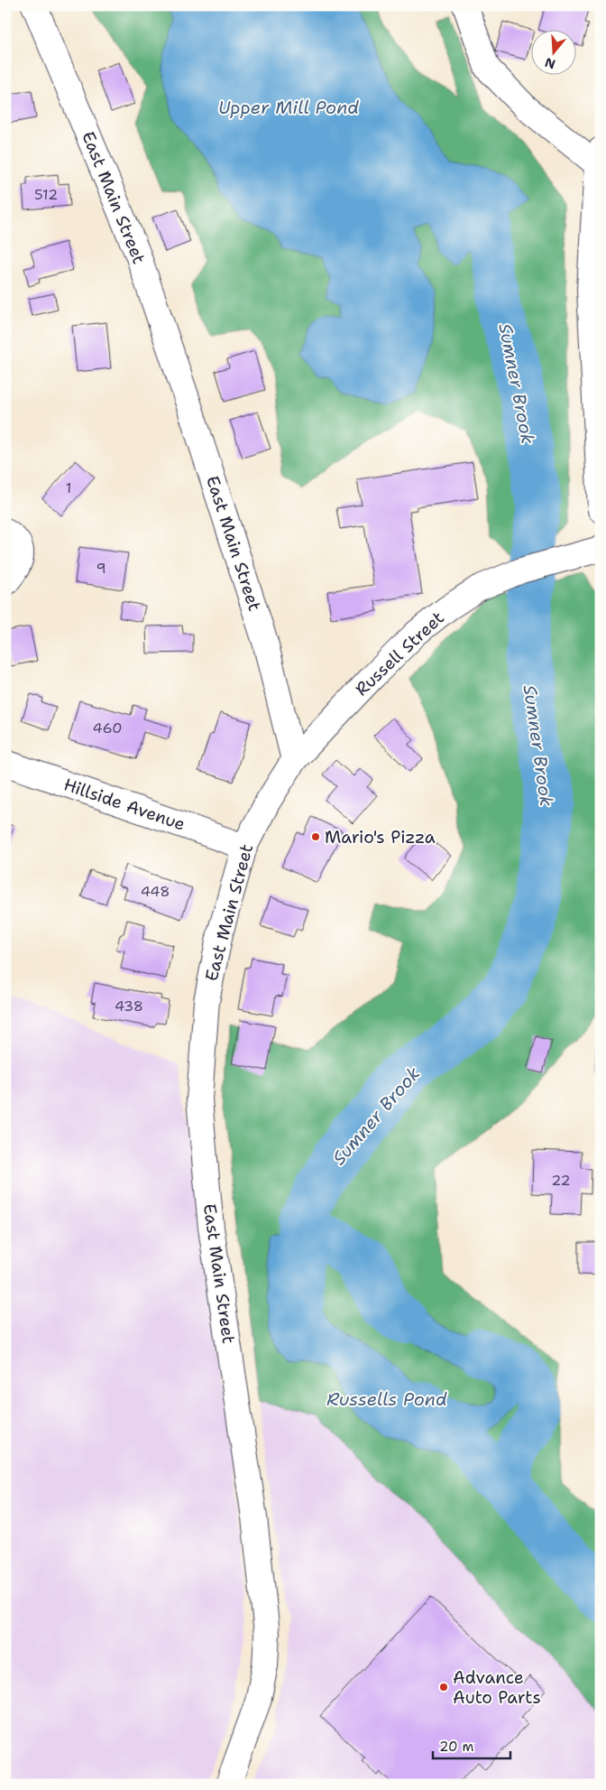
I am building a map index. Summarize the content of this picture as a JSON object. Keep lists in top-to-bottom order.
{
  "streets": {
    "main road": ["East Main Street", "Russell Street", "Hillside Avenue"]
  },
  "crossings": [
    ["East Main Street", "Russell Street"],
    ["East Main Street", "Hillside Avenue"]
  ],
  "water": ["Upper Mill Pond", "Sumner Brook", "Russells Pond"],
  "places": ["Mario's Pizza", "Advance Auto Parts"],
  "house_numbers": [
    "512",
    "1",
    "9",
    "460",
    "448",
    "438",
    "22"
  ],
  "scale_bar": "20 m",
  "north": "bottom"
}
